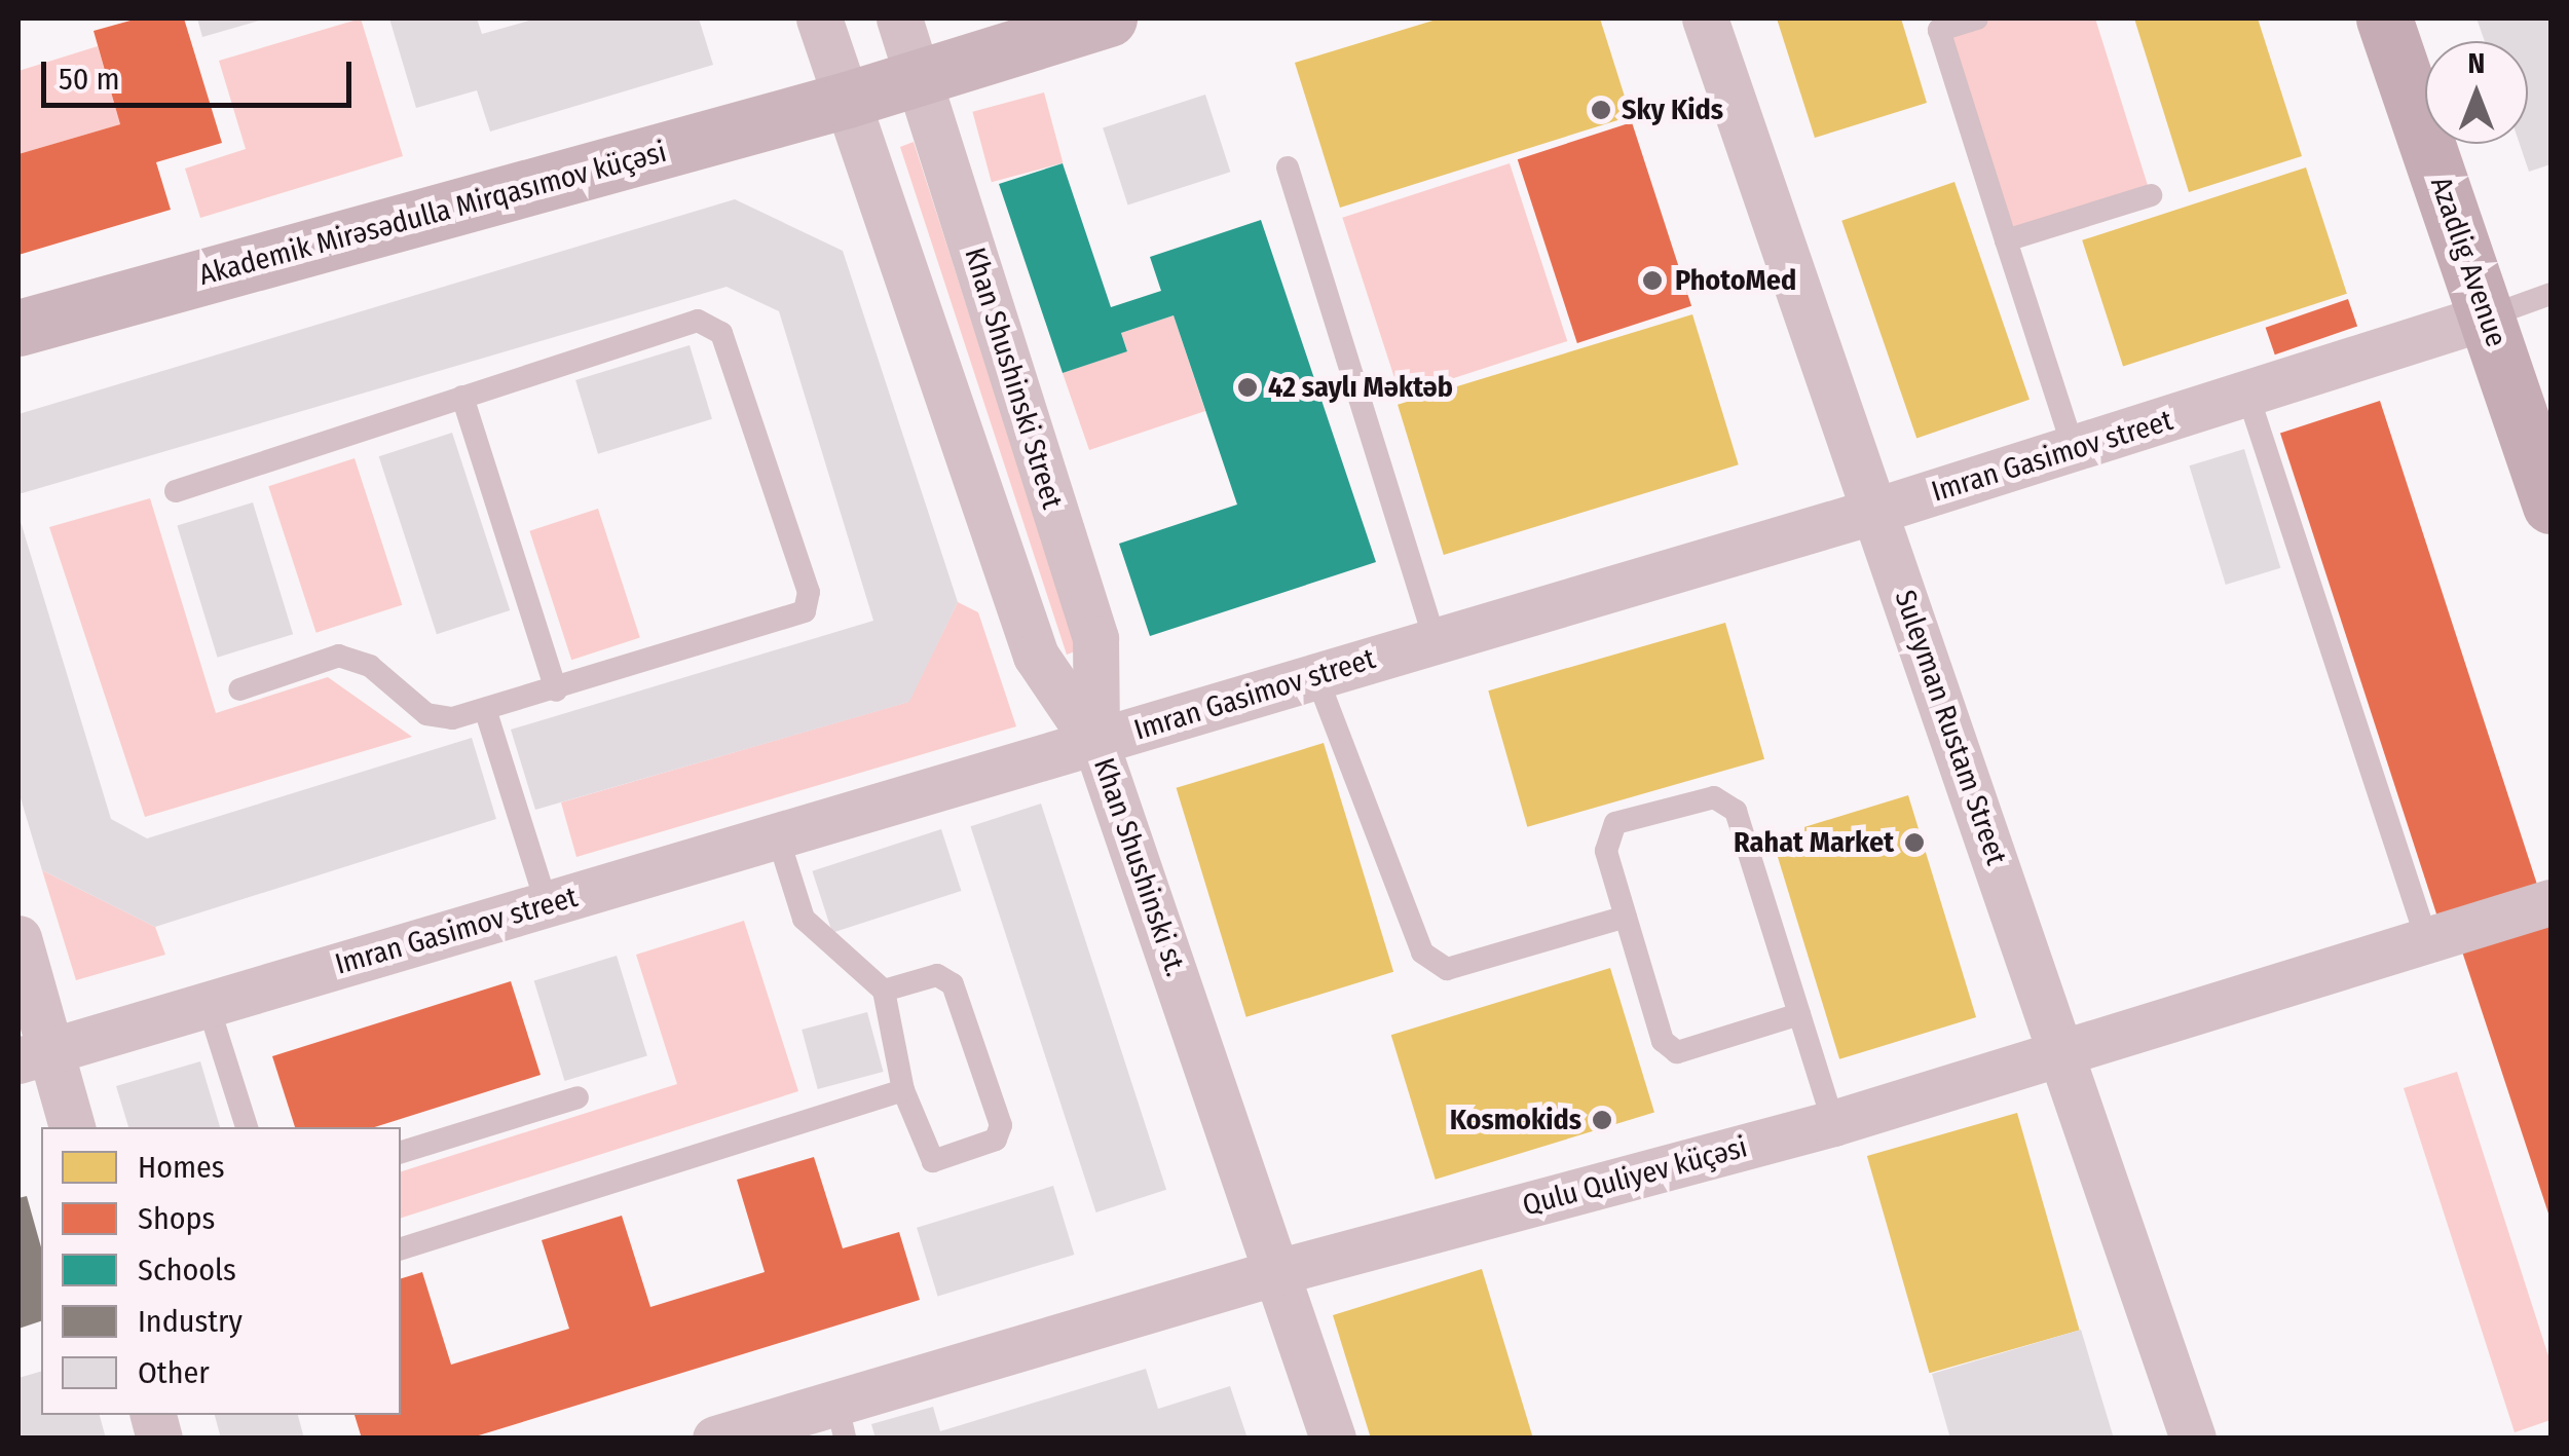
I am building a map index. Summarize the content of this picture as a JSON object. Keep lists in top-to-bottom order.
{
  "streets": {
    "main road": ["Azadlig Avenue"],
    "street": [
      "Akademik Mirəsədulla Mirqasımov küçəsi",
      "Khan Shushinski Street",
      "Imran Gasimov street",
      "Suleyman Rustam Street",
      "Khan Shushinski st.",
      "Qulu Quliyev küçəsi"
    ]
  },
  "crossings": [
    ["Akademik Mirəsədulla Mirqasımov küçəsi", "Khan Shushinski Street"],
    ["Akademik Mirəsədulla Mirqasımov küçəsi", "Khan Shushinski st."],
    ["Azadlig Avenue", "Imran Gasimov street"],
    ["Khan Shushinski Street", "Imran Gasimov street"],
    ["Khan Shushinski Street", "Khan Shushinski st."],
    ["Imran Gasimov street", "Suleyman Rustam Street"],
    ["Imran Gasimov street", "Khan Shushinski st."],
    ["Suleyman Rustam Street", "Qulu Quliyev küçəsi"],
    ["Khan Shushinski st.", "Qulu Quliyev küçəsi"]
  ],
  "places": [
    "Sky Kids",
    "PhotoMed",
    "42 saylı Məktəb",
    "Rahat Market",
    "Kosmokids"
  ],
  "legend": [
    "Homes",
    "Shops",
    "Schools",
    "Industry",
    "Other"
  ],
  "scale_bar": "50 m",
  "north": "top"
}
